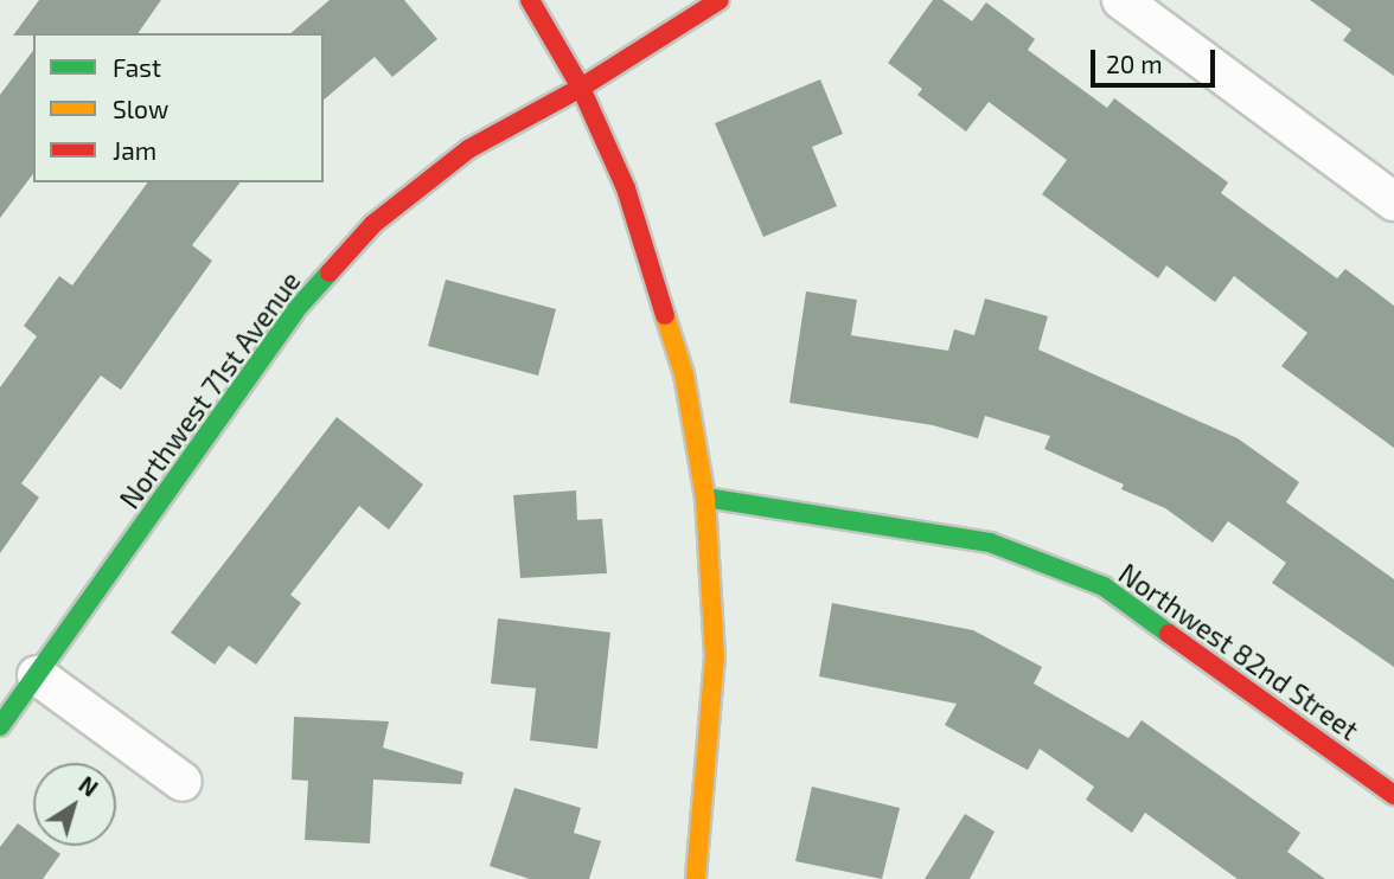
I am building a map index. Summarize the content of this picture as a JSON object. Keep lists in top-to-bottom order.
{
  "streets": {
    "street": ["Northwest 71st Avenue", "Northwest 82nd Street"]
  },
  "legend": ["Fast", "Slow", "Jam"],
  "scale_bar": "20 m",
  "north": "top right"
}
